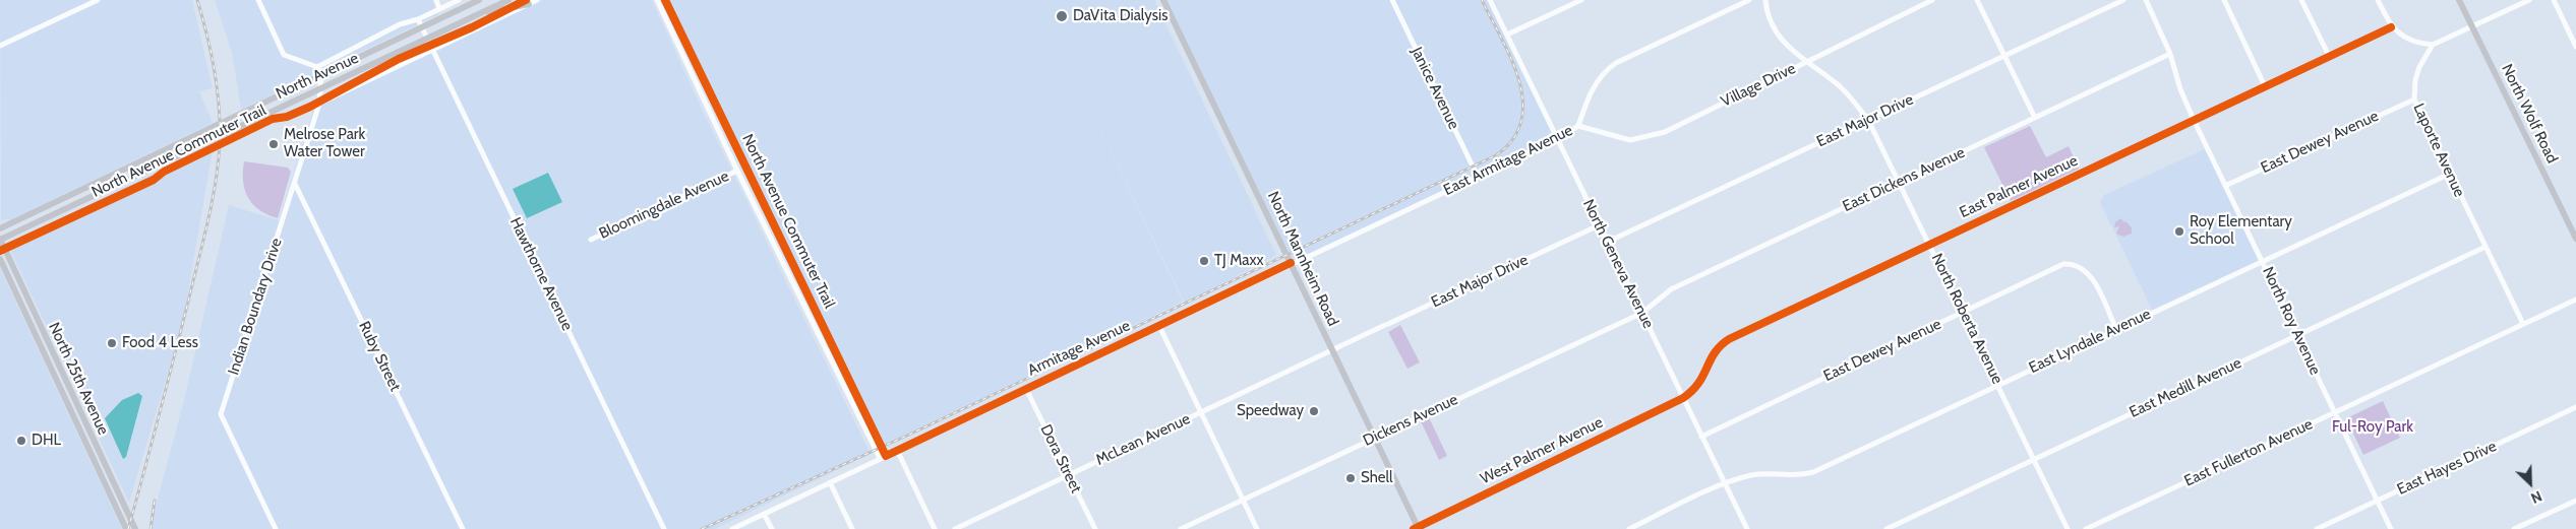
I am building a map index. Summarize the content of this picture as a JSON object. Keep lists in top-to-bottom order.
{
  "streets": {
    "main road": [
      "North Avenue",
      "North Wolf Road",
      "North Mannheim Road",
      "North 25th Avenue"
    ],
    "street": [
      "Village Drive",
      "Janice Avenue",
      "East Major Drive",
      "East Dewey Avenue",
      "Laporte Avenue",
      "East Armitage Avenue",
      "East Dickens Avenue",
      "East Palmer Avenue",
      "Bloomingdale Avenue",
      "North Geneva Avenue",
      "Hawthorne Avenue",
      "Indian Boundary Drive",
      "North Roberta Avenue",
      "North Roy Avenue",
      "East Lyndale Avenue",
      "Armitage Avenue",
      "Ruby Street",
      "East Medill Avenue",
      "Dickens Avenue",
      "McLean Avenue",
      "West Palmer Avenue",
      "East Fullerton Avenue",
      "Dora Street",
      "East Hayes Drive"
    ],
    "cycle path": ["North Avenue Commuter Trail"]
  },
  "crossings": [
    ["North Avenue", "Hawthorne Avenue"],
    ["North Avenue", "Indian Boundary Drive"],
    ["North Avenue", "North 25th Avenue"],
    ["Village Drive", "East Armitage Avenue"],
    ["Village Drive", "North Roberta Avenue"],
    ["Janice Avenue", "East Armitage Avenue"],
    ["East Major Drive", "North Mannheim Road"],
    ["East Major Drive", "North Geneva Avenue"],
    ["East Major Drive", "North Roberta Avenue"],
    ["East Major Drive", "McLean Avenue"],
    ["East Dewey Avenue", "Laporte Avenue"],
    ["East Dewey Avenue", "North Geneva Avenue"],
    ["East Dewey Avenue", "North Roberta Avenue"],
    ["East Dewey Avenue", "North Roy Avenue"],
    ["East Dewey Avenue", "East Lyndale Avenue"],
    ["Laporte Avenue", "East Lyndale Avenue"],
    ["Laporte Avenue", "East Medill Avenue"],
    ["Laporte Avenue", "East Fullerton Avenue"],
    ["East Armitage Avenue", "North Mannheim Road"],
    ["East Armitage Avenue", "North Geneva Avenue"],
    ["East Armitage Avenue", "Armitage Avenue"],
    ["East Dickens Avenue", "North Geneva Avenue"],
    ["East Dickens Avenue", "North Roberta Avenue"],
    ["East Dickens Avenue", "North Roy Avenue"],
    ["East Dickens Avenue", "Dickens Avenue"],
    ["East Palmer Avenue", "North Geneva Avenue"],
    ["East Palmer Avenue", "North Roberta Avenue"],
    ["East Palmer Avenue", "North Roy Avenue"],
    ["East Palmer Avenue", "West Palmer Avenue"],
    ["North Mannheim Road", "Armitage Avenue"],
    ["North Mannheim Road", "Dickens Avenue"],
    ["North Mannheim Road", "McLean Avenue"],
    ["North Mannheim Road", "West Palmer Avenue"],
    ["North Geneva Avenue", "East Lyndale Avenue"],
    ["North Geneva Avenue", "Dickens Avenue"],
    ["North Geneva Avenue", "West Palmer Avenue"],
    ["Indian Boundary Drive", "Ruby Street"],
    ["North Roberta Avenue", "East Lyndale Avenue"],
    ["North Roberta Avenue", "East Medill Avenue"],
    ["North Roy Avenue", "East Lyndale Avenue"],
    ["North Roy Avenue", "East Medill Avenue"],
    ["North Roy Avenue", "East Fullerton Avenue"],
    ["North Roy Avenue", "East Hayes Drive"],
    ["Armitage Avenue", "Dora Street"],
    ["McLean Avenue", "Dora Street"]
  ],
  "parks": ["Ful-Roy Park"],
  "places": [
    "DaVita Dialysis",
    "Melrose Park Water Tower",
    "Roy Elementary School",
    "TJ Maxx",
    "Food 4 Less",
    "Speedway",
    "DHL",
    "Shell"
  ],
  "north": "bottom right"
}
